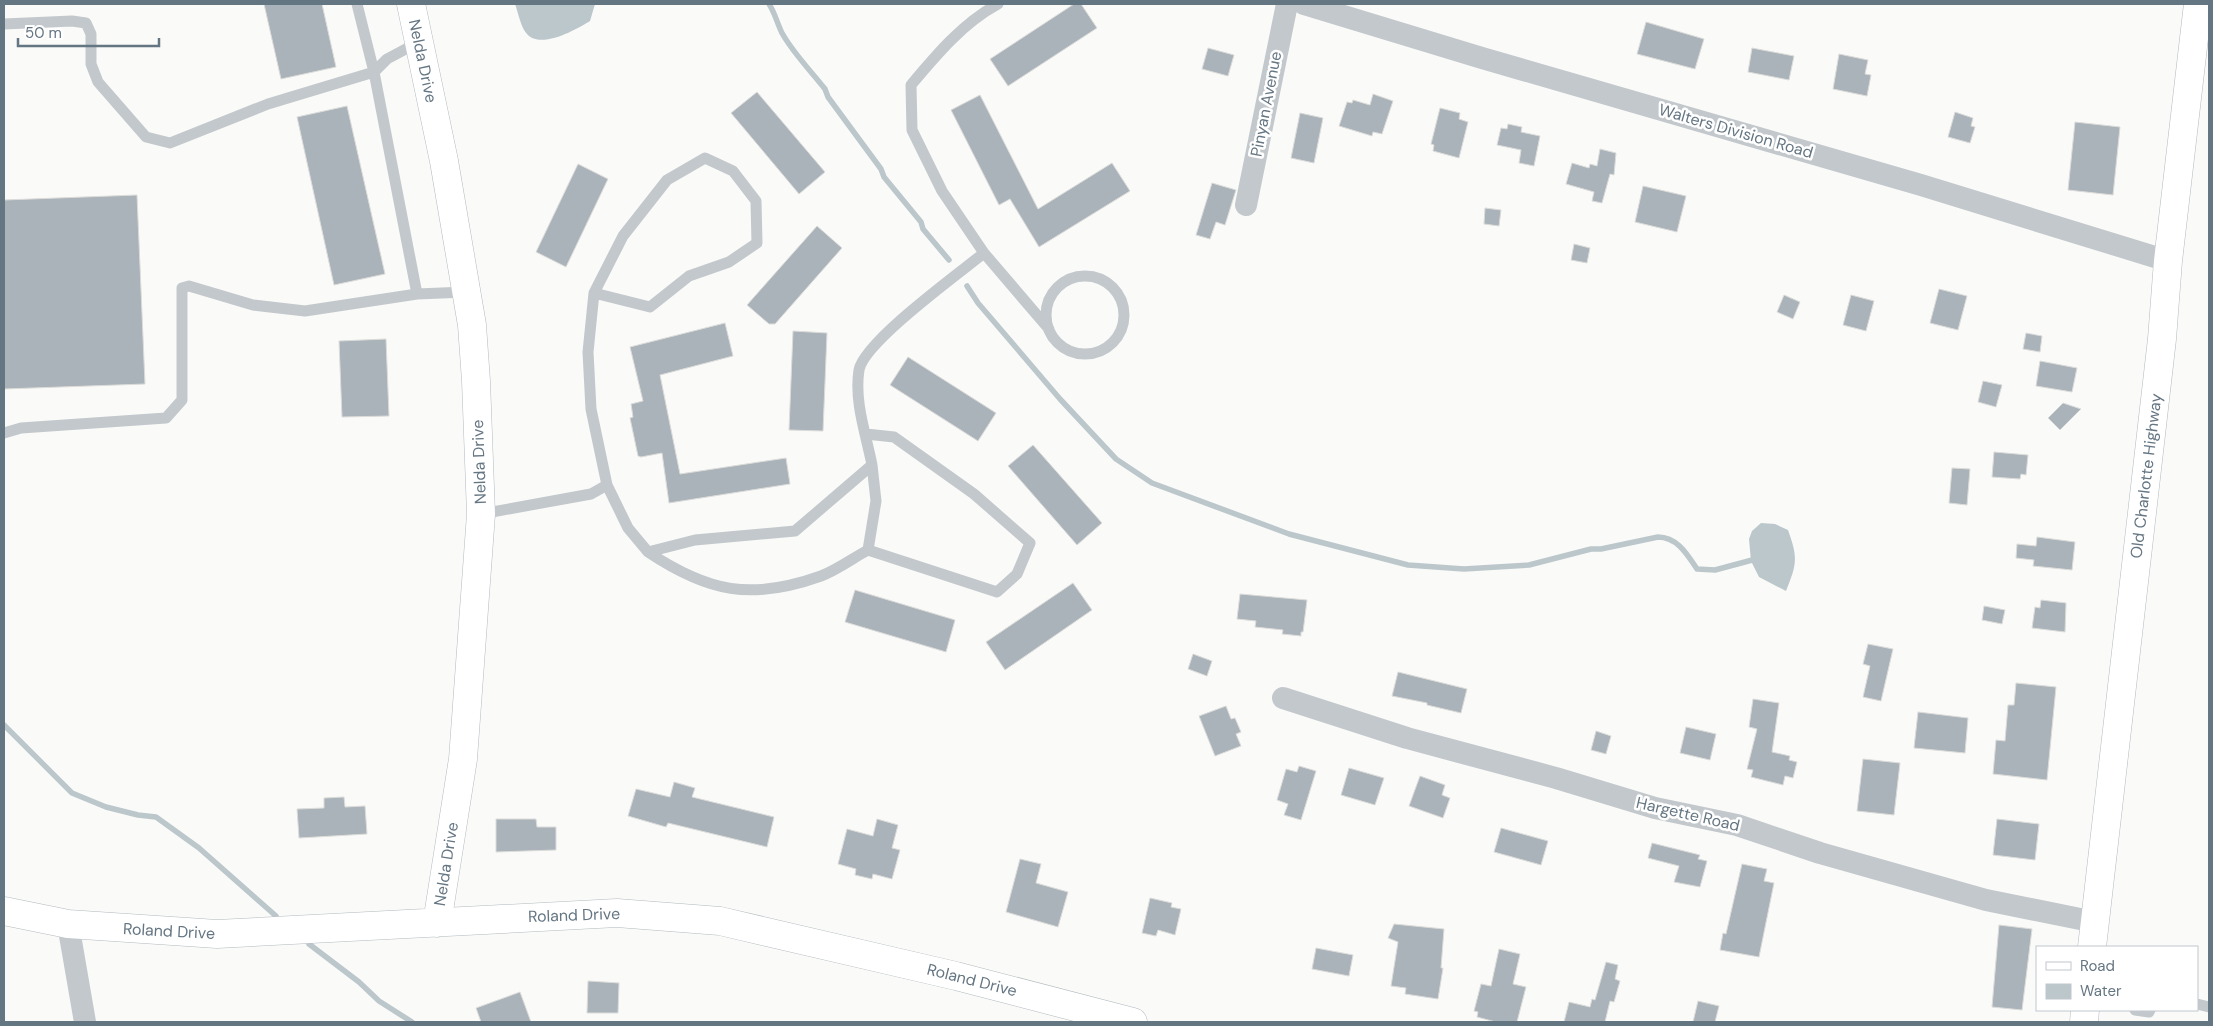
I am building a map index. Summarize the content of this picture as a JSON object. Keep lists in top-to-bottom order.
{
  "streets": {
    "street": [
      "Nelda Drive",
      "Pinyan Avenue",
      "Walters Division Road",
      "Old Charlotte Highway",
      "Hargette Road",
      "Roland Drive"
    ]
  },
  "crossings": [
    ["Nelda Drive", "Roland Drive"],
    ["Walters Division Road", "Old Charlotte Highway"],
    ["Old Charlotte Highway", "Hargette Road"]
  ],
  "legend": ["Road", "Water"],
  "scale_bar": "50 m"
}
